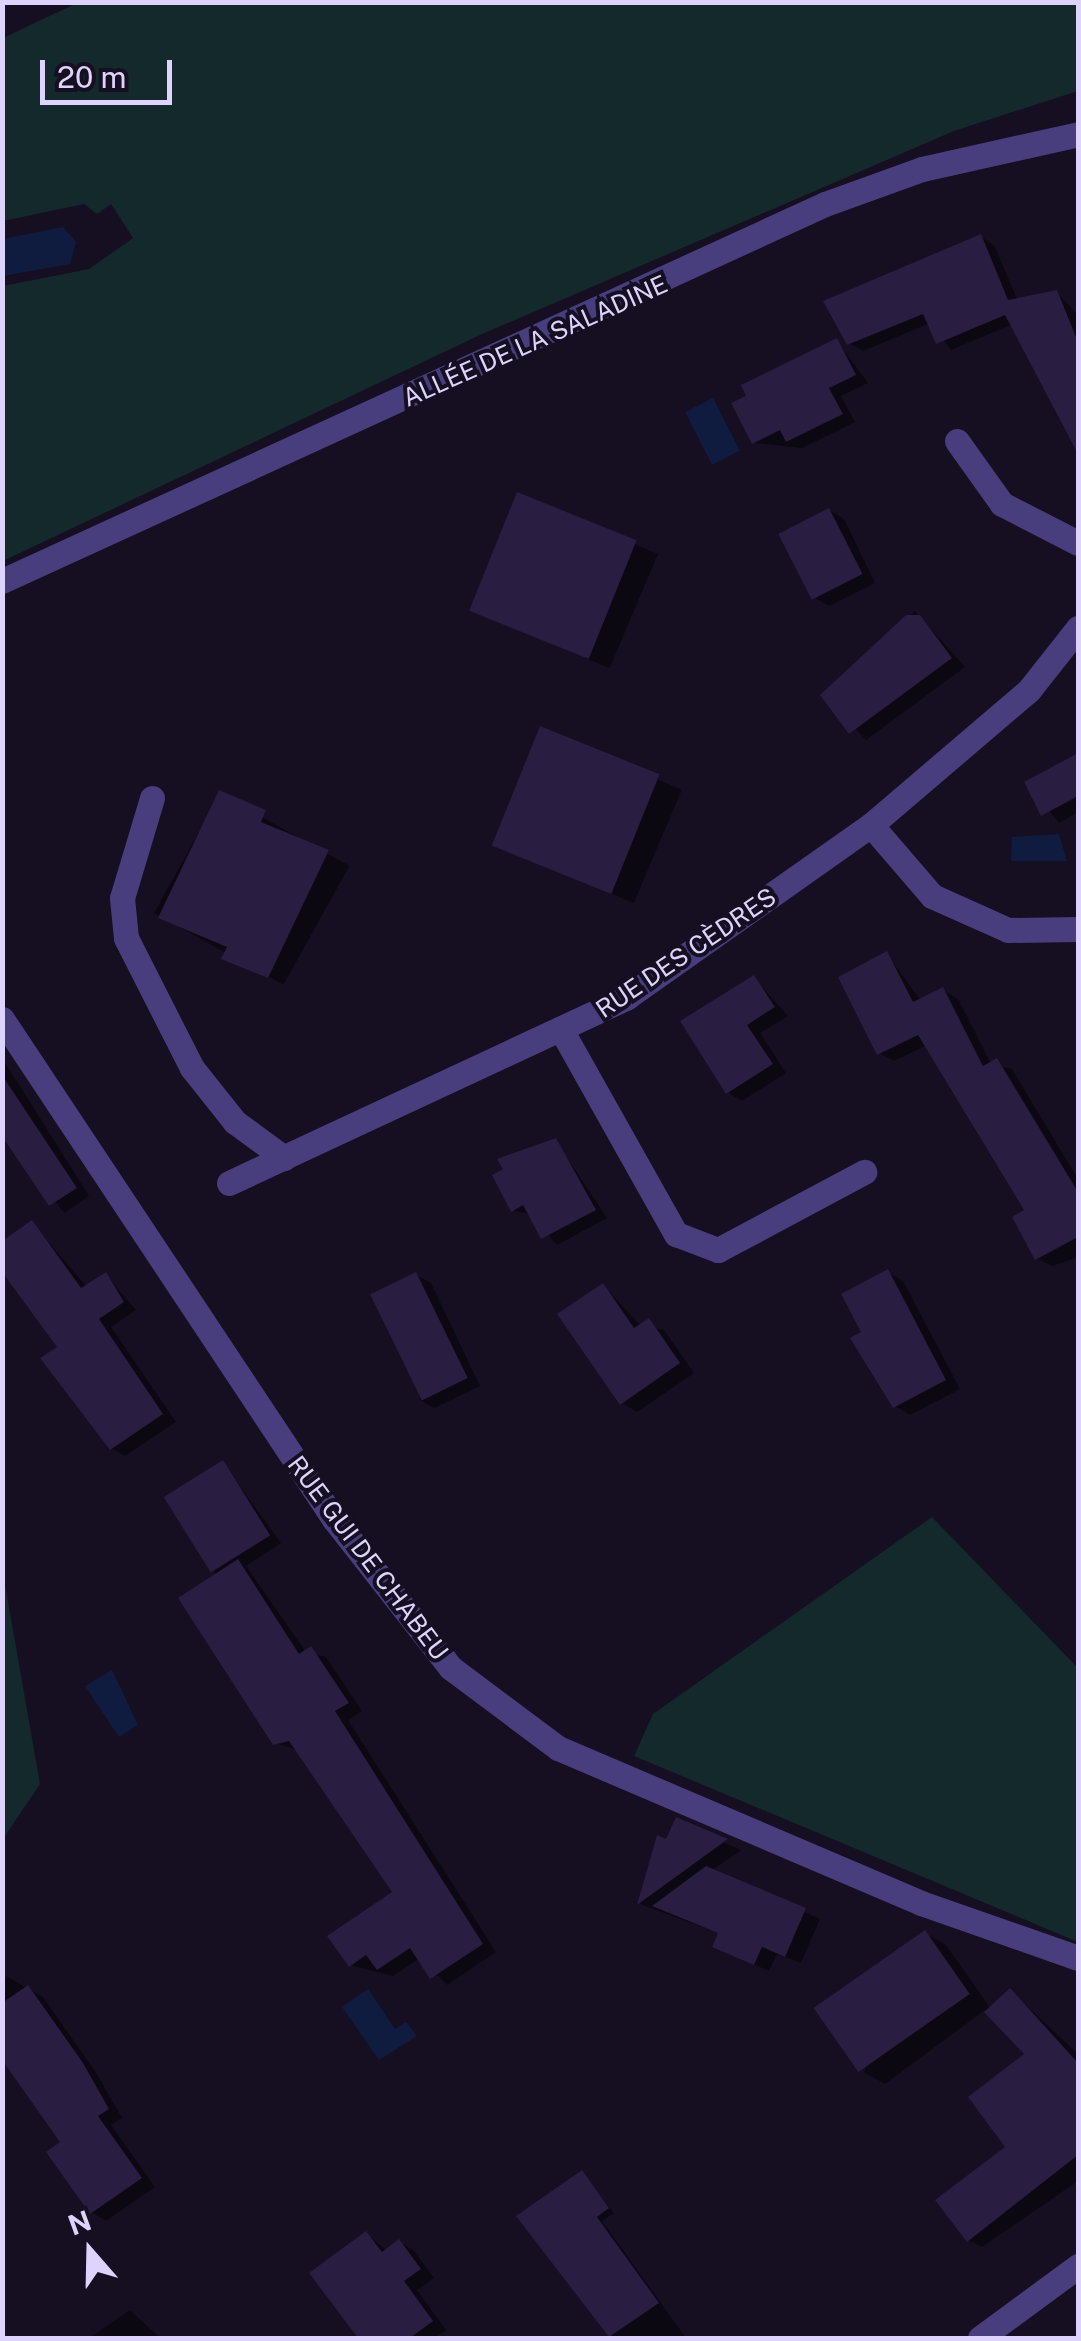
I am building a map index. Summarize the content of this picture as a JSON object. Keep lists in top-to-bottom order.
{
  "streets": {
    "street": ["ALLÉE DE LA SALADINE", "RUE DES CÈDRES", "RUE GUI DE CHABEU"]
  },
  "scale_bar": "20 m",
  "north": "top"
}
